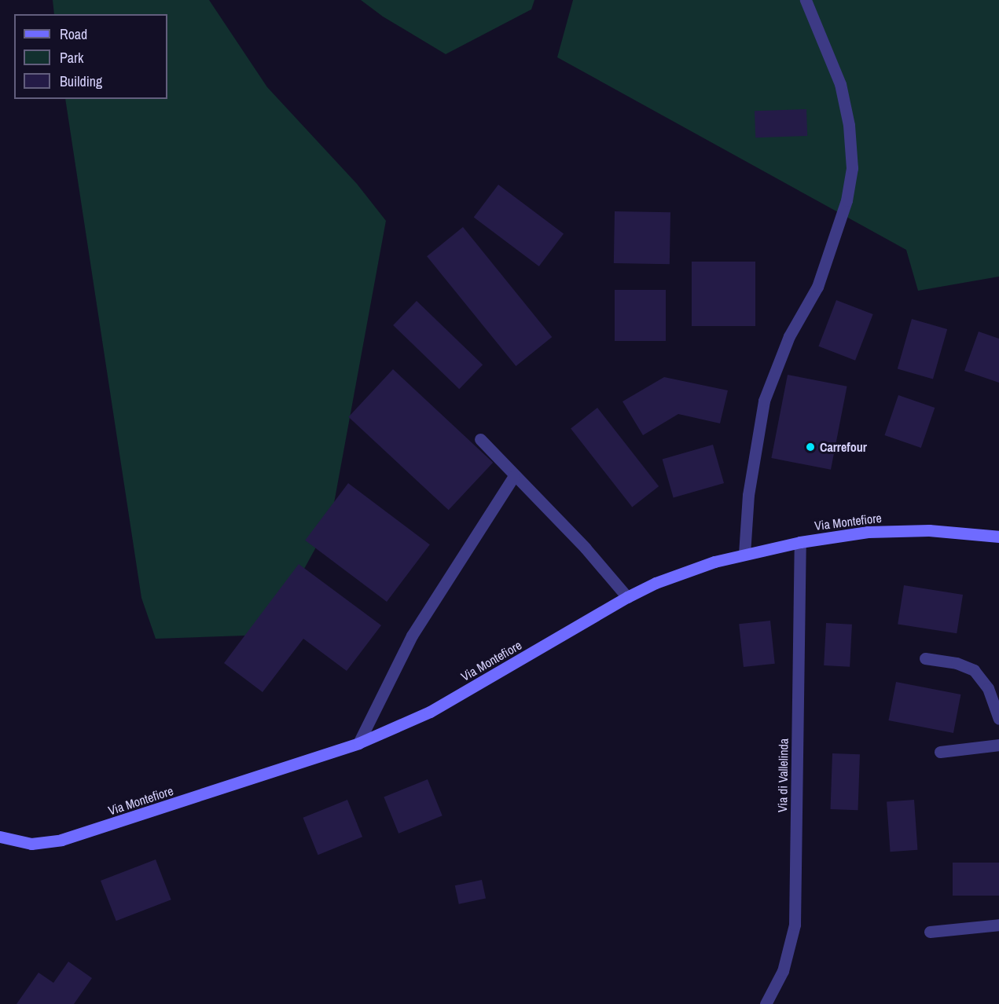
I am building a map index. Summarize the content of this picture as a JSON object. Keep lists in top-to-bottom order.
{
  "streets": {
    "main road": ["Via Montefiore"],
    "street": ["Via di Vallelinda"]
  },
  "crossings": [
    ["Via Montefiore", "Via di Vallelinda"]
  ],
  "places": ["Carrefour"],
  "legend": ["Road", "Park", "Building"]
}
